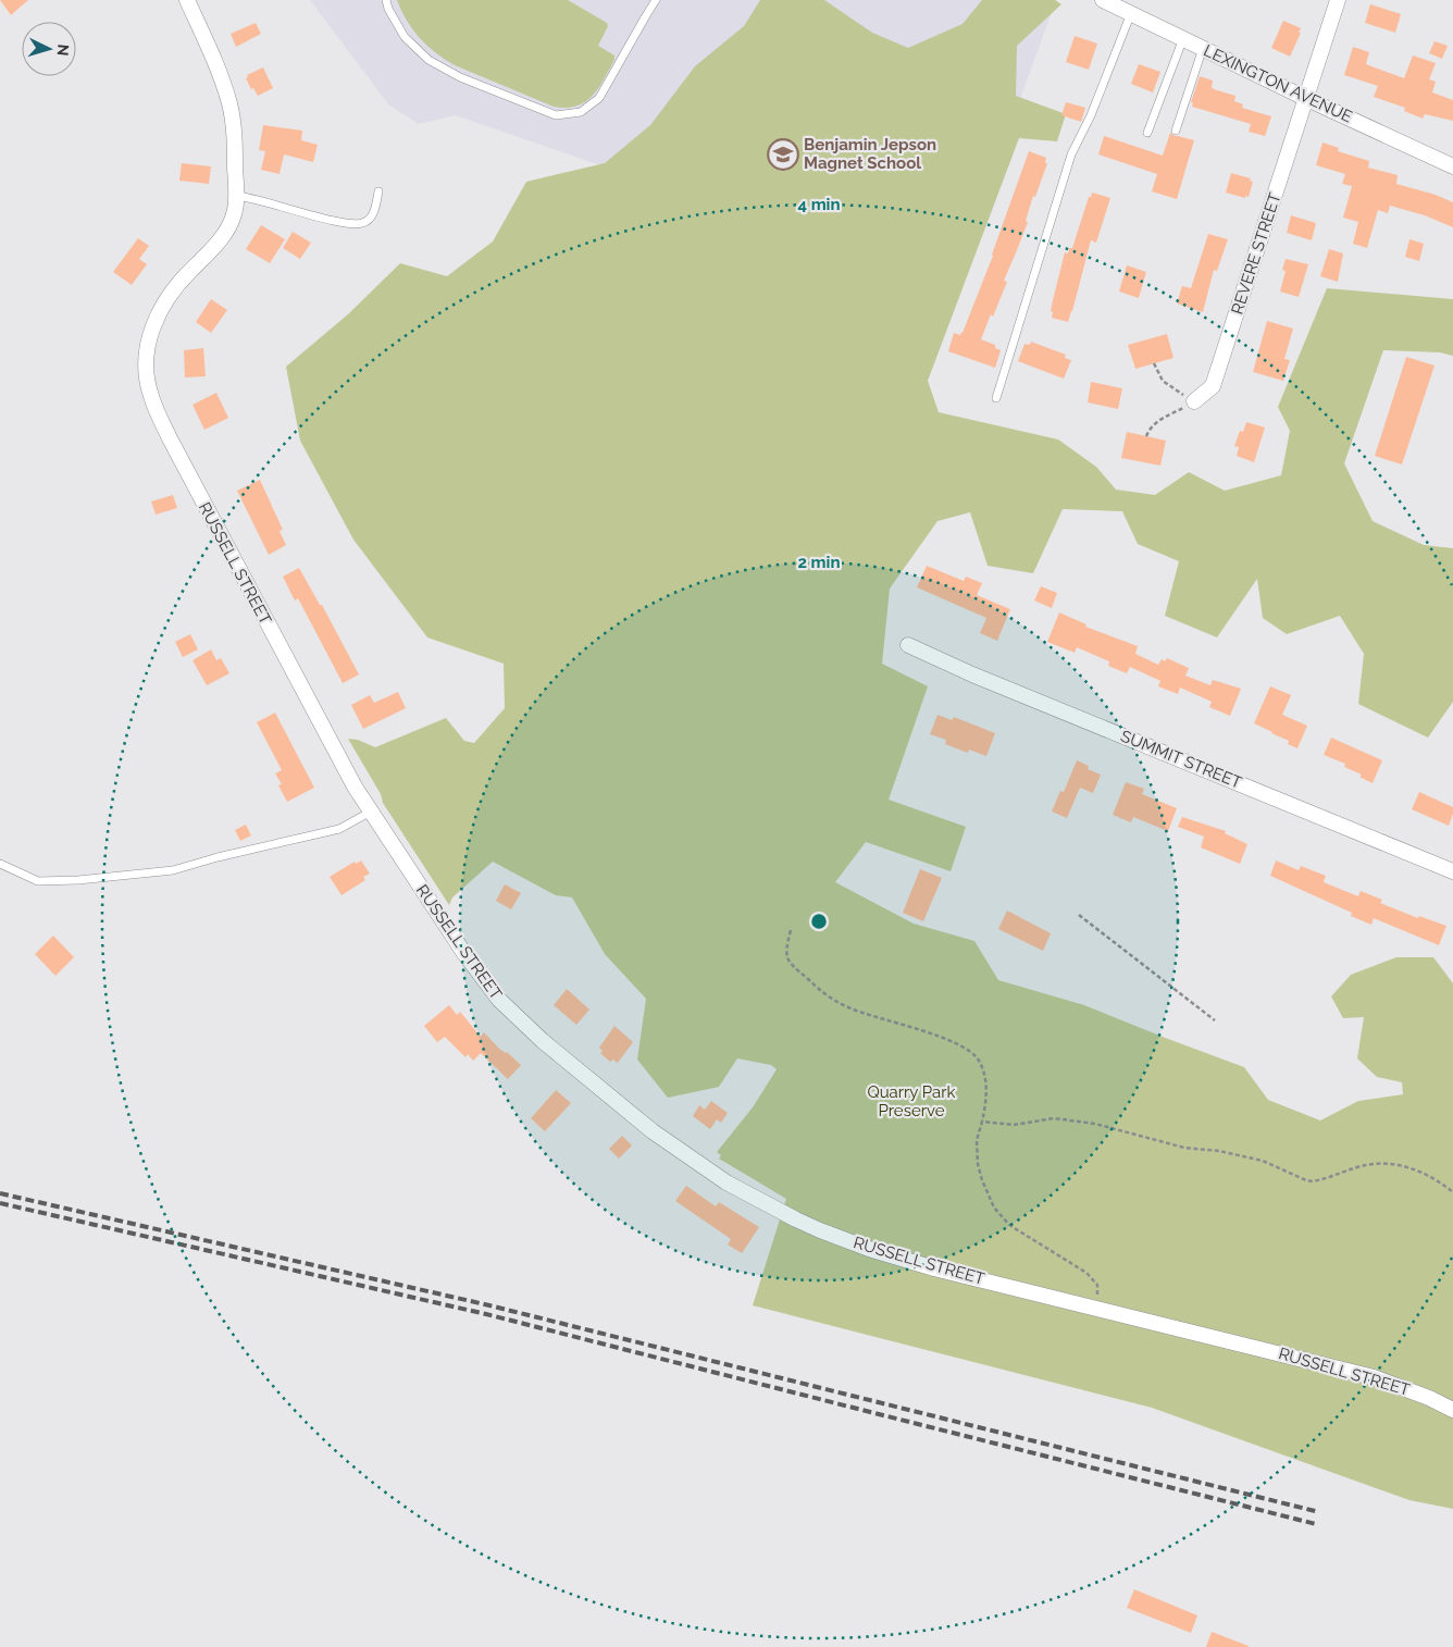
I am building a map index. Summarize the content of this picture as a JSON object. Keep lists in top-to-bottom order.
{
  "streets": {
    "street": [
      "LEXINGTON AVENUE",
      "REVERE STREET",
      "RUSSELL STREET",
      "SUMMIT STREET"
    ]
  },
  "crossings": [
    ["LEXINGTON AVENUE", "REVERE STREET"]
  ],
  "parks": ["Quarry Park Preserve"],
  "places": {
    "school or university": ["Benjamin Jepson Magnet School"]
  },
  "north": "right",
  "rings": ["4 min", "2 min"]
}
